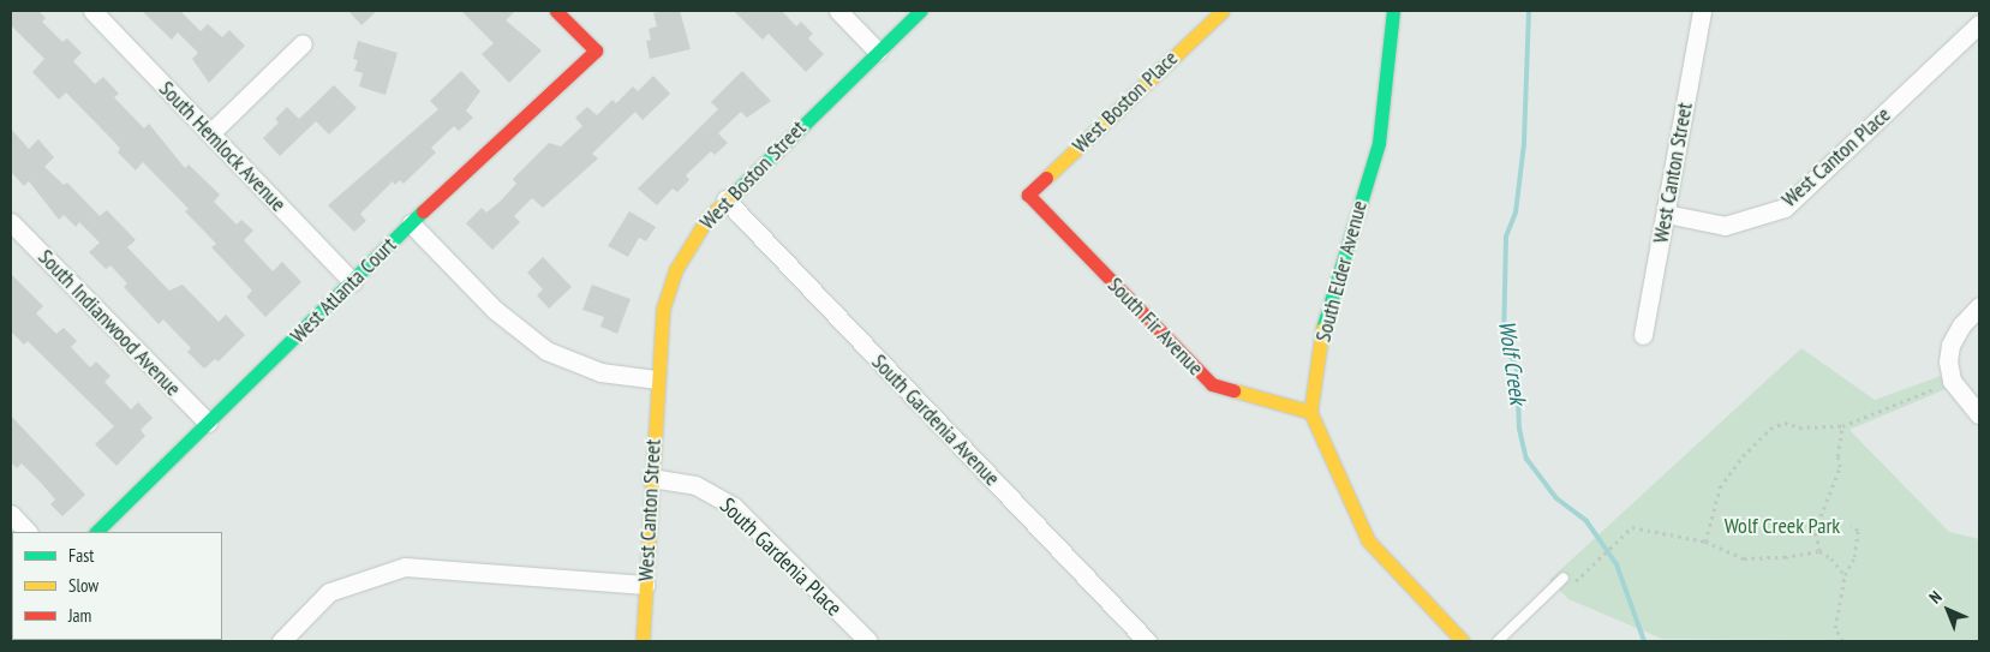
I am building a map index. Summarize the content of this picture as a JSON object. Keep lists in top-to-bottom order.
{
  "streets": {
    "street": [
      "West Boston Place",
      "South Hemlock Avenue",
      "West Canton Place",
      "West Canton Street",
      "West Boston Street",
      "South Elder Avenue",
      "West Atlanta Court",
      "South Indianwood Avenue",
      "South Fir Avenue",
      "South Gardenia Avenue",
      "South Gardenia Place"
    ]
  },
  "crossings": [
    ["West Boston Place", "South Fir Avenue"],
    ["South Hemlock Avenue", "West Atlanta Court"],
    ["West Canton Place", "West Canton Street"],
    ["West Canton Street", "West Boston Street"],
    ["West Canton Street", "South Gardenia Place"],
    ["West Boston Street", "South Gardenia Avenue"],
    ["South Elder Avenue", "South Fir Avenue"],
    ["West Atlanta Court", "South Indianwood Avenue"]
  ],
  "water": ["Wolf Creek"],
  "parks": ["Wolf Creek Park"],
  "legend": ["Fast", "Slow", "Jam"],
  "north": "top left"
}
